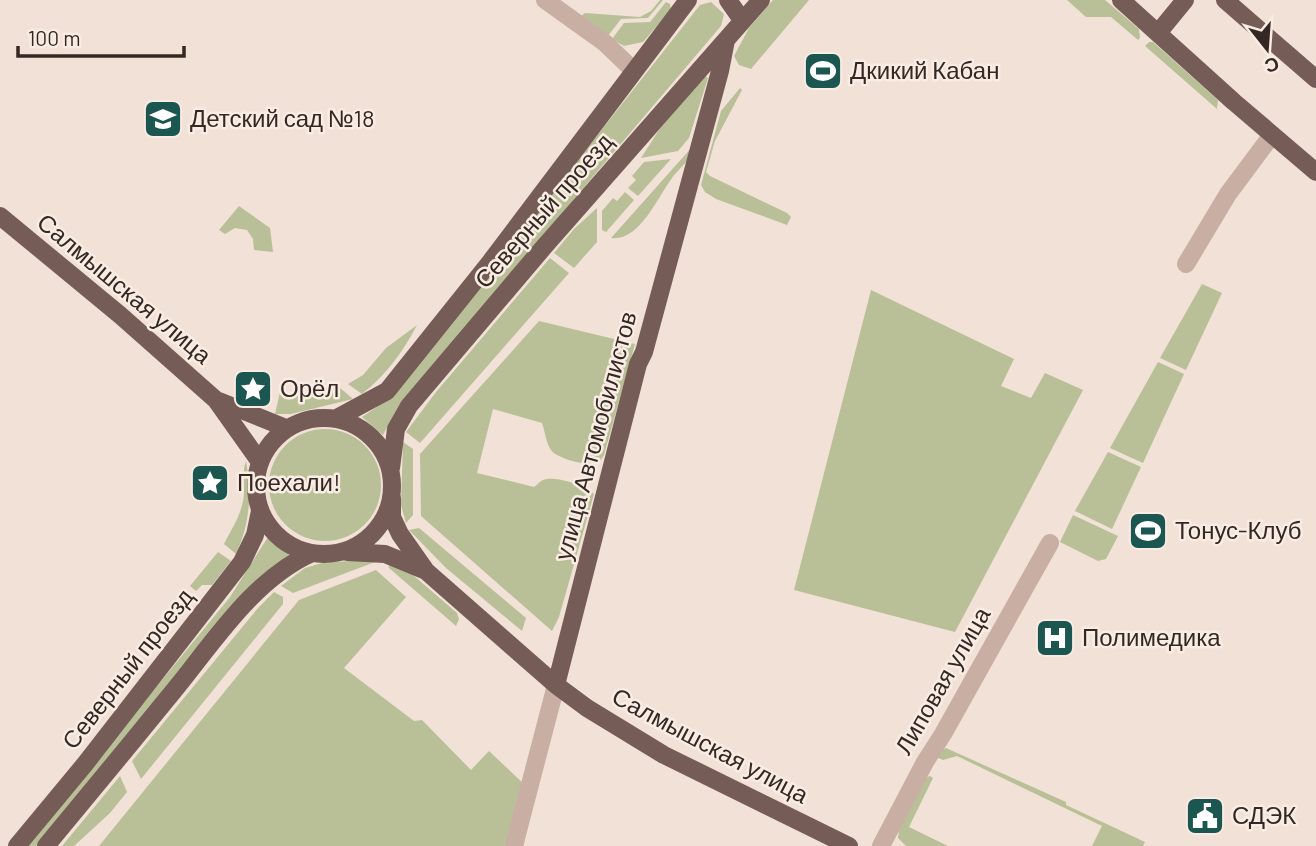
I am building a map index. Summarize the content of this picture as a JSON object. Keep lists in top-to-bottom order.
{
  "streets": {
    "main road": ["Северный проезд", "Салмышская улица", "улица Автомобилистов"],
    "street": ["Липовая улица"]
  },
  "crossings": [
    ["Северный проезд", "улица Автомобилистов"],
    ["Салмышская улица", "улица Автомобилистов"]
  ],
  "places": {
    "sports": ["Дкикий Кабан", "Тонус-Клуб"],
    "school or university": ["Детский сад №18"],
    "place": ["Орёл", "Поехали!"],
    "hospital": ["Полимедика"],
    "public building": ["СДЭК"]
  },
  "scale_bar": "100 m",
  "north": "bottom"
}
